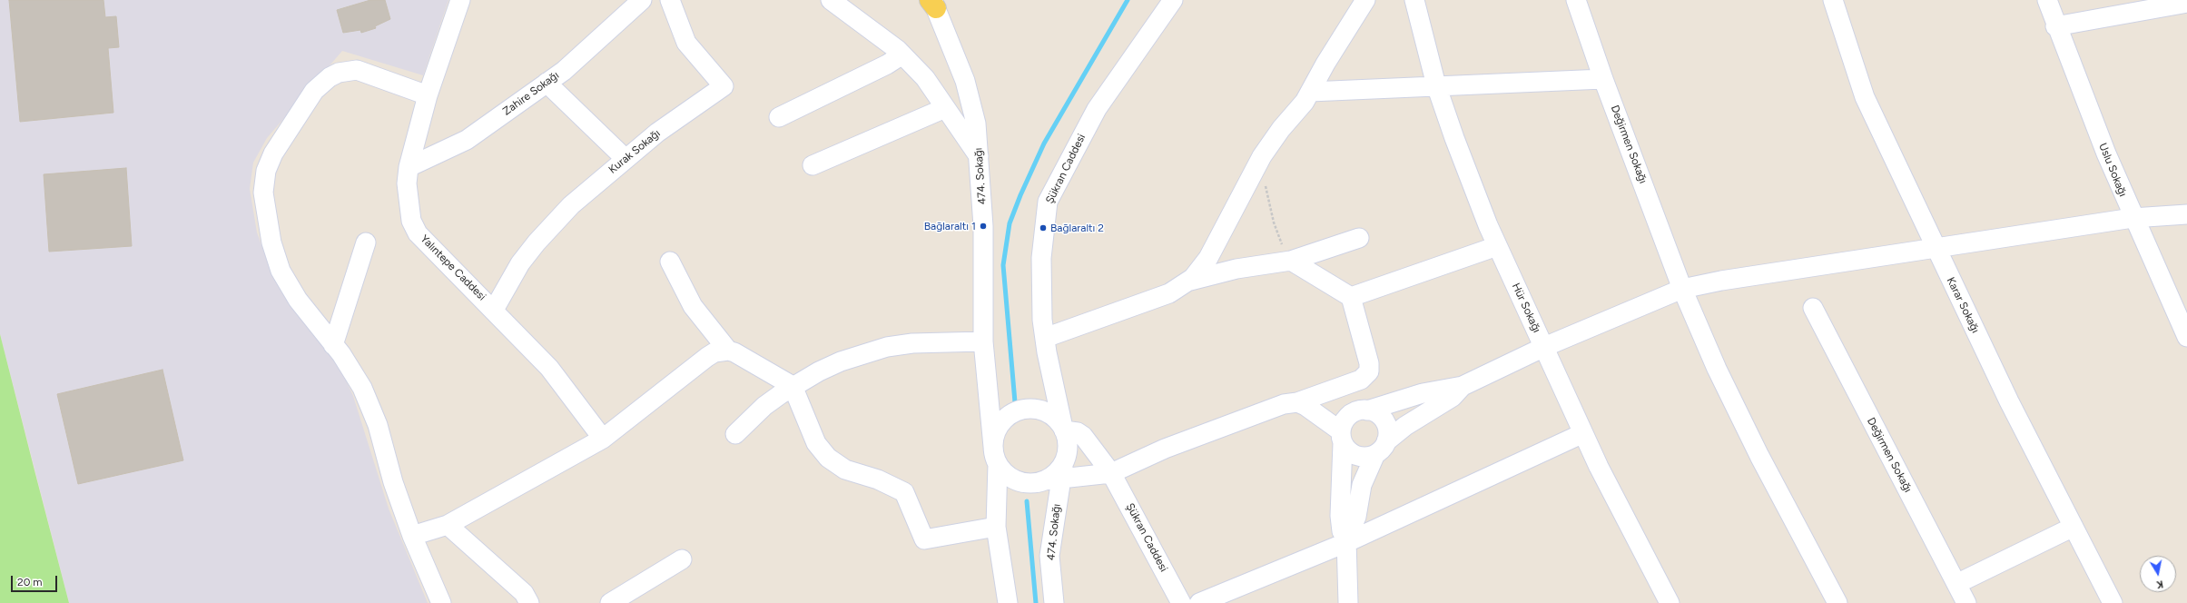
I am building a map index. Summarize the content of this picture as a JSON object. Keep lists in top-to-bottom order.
{
  "streets": {
    "street": [
      "Zahire Sokağı",
      "Değirmen Sokağı",
      "Kurak Sokağı",
      "Şükran Caddesi",
      "Uslu Sokağı",
      "474. Sokağı",
      "Yalıntepe Caddesi",
      "Karar Sokağı",
      "Hür Sokağı"
    ]
  },
  "crossings": [
    ["Zahire Sokağı", "Yalıntepe Caddesi"],
    ["Kurak Sokağı", "Yalıntepe Caddesi"],
    ["Şükran Caddesi", "474. Sokağı"]
  ],
  "places": ["Bağlaraltı 1", "Bağlaraltı 2"],
  "scale_bar": "20 m",
  "north": "bottom"
}
